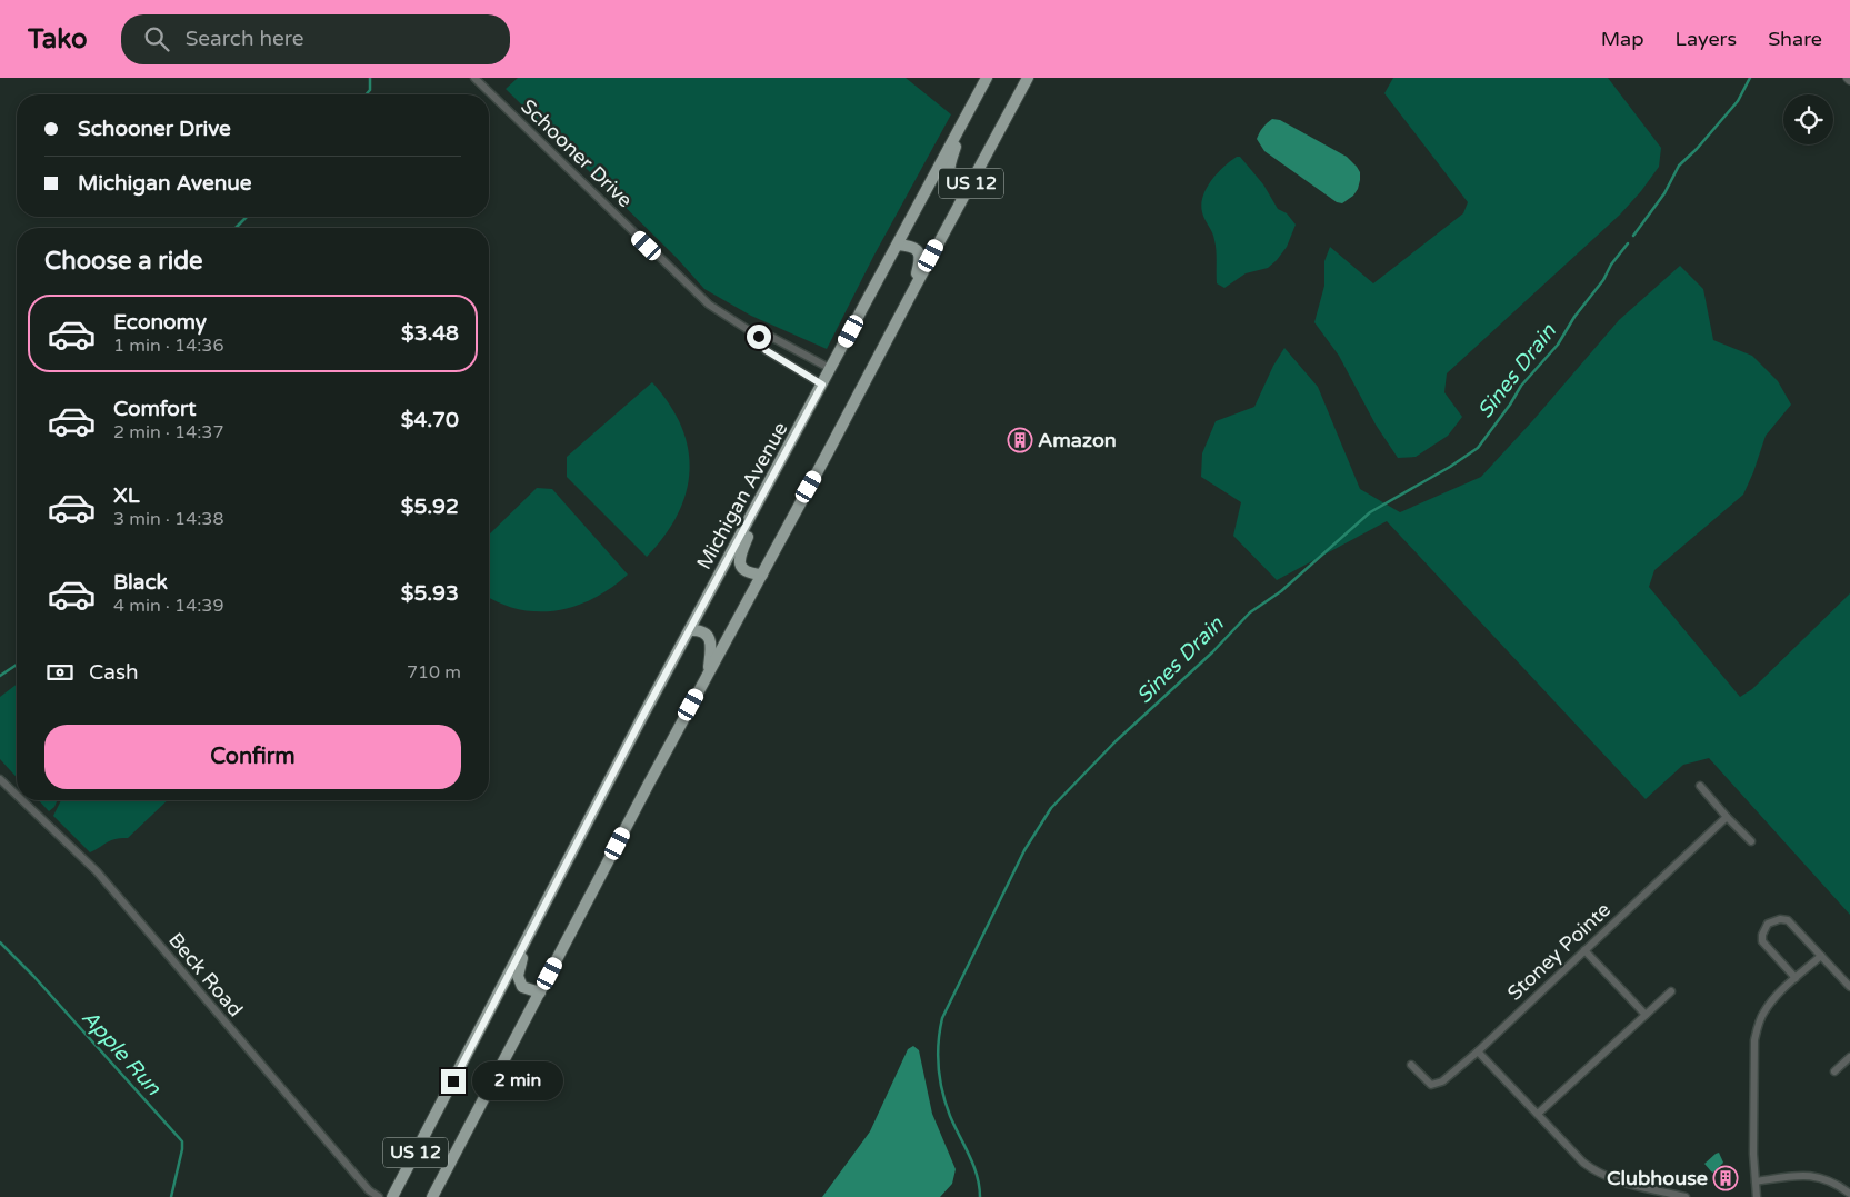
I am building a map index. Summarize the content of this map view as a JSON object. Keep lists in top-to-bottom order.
{
  "streets": {
    "main road": ["US 12", "Michigan Avenue"],
    "street": ["Schooner Drive", "Stoney Pointe", "Beck Road"]
  },
  "crossings": [
    ["Schooner Drive", "Michigan Avenue"]
  ],
  "water": ["Sines Drain", "Apple Run"],
  "places": {
    "building": ["Amazon", "Clubhouse"]
  },
  "page": {
    "header": "Tako",
    "search": "Search here",
    "nav": ["Map", "Layers", "Share"],
    "banner": ["Schooner Drive", "Michigan Avenue"],
    "heading": "Choose a ride",
    "list": [
      {
        "name": "Economy",
        "note": "1 min · 14:36",
        "value": "$3.48"
      },
      {
        "name": "Comfort",
        "note": "2 min · 14:37",
        "value": "$4.70"
      },
      {
        "name": "XL",
        "note": "3 min · 14:38",
        "value": "$5.92"
      },
      {
        "name": "Black",
        "note": "4 min · 14:39",
        "value": "$5.93"
      }
    ],
    "pay": ["Cash", "710 m"],
    "buttons": "Confirm",
    "bubble": "2 min"
  }
}
